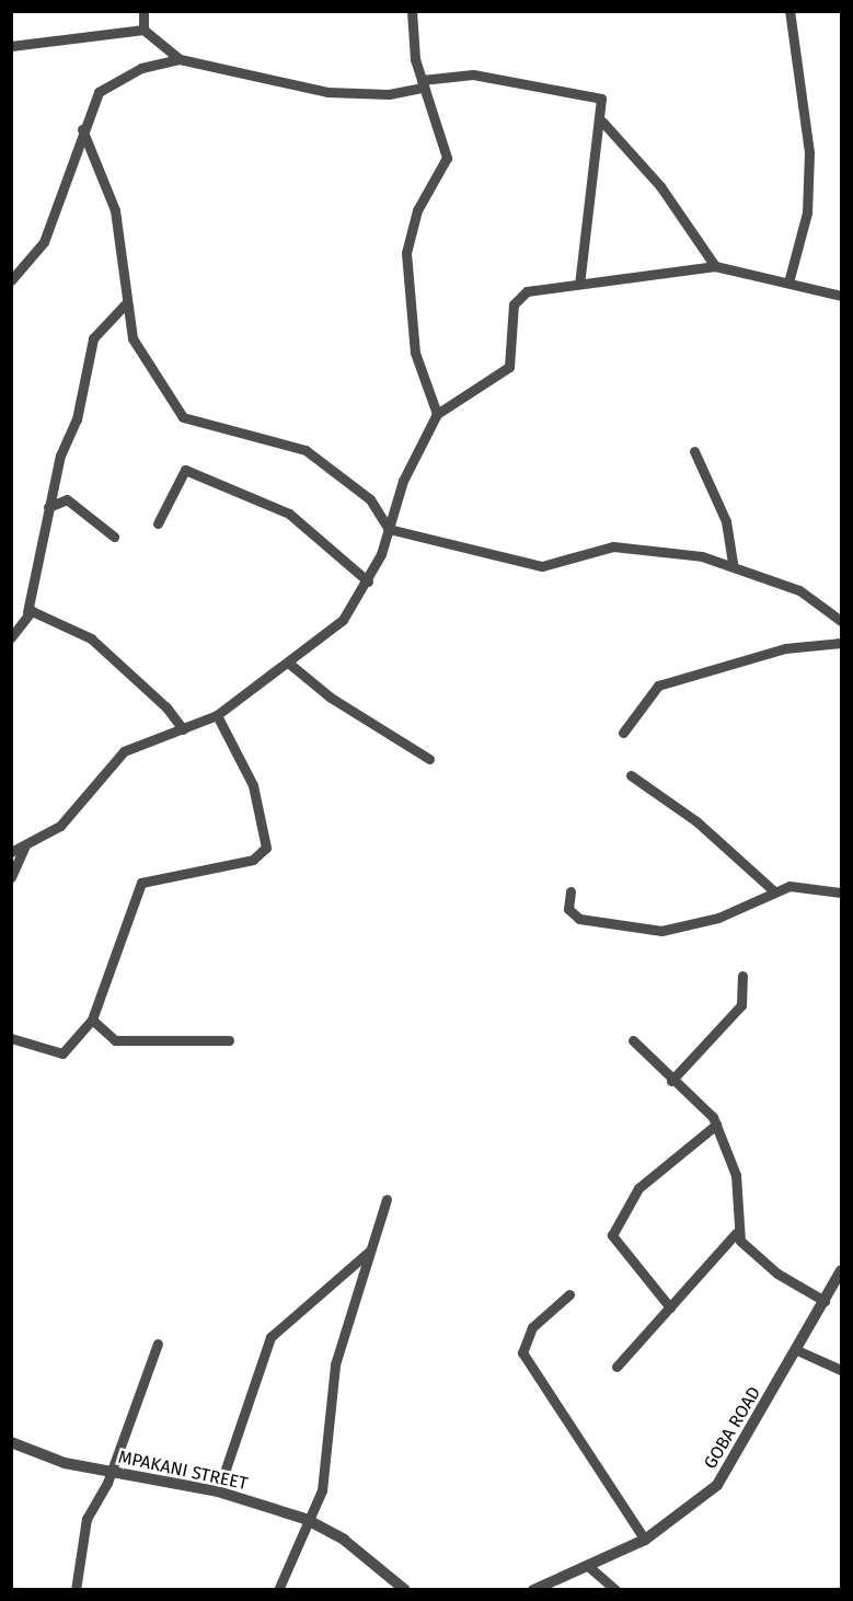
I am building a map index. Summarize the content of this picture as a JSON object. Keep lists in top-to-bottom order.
{
  "streets": {
    "street": ["GOBA ROAD", "MPAKANI STREET"]
  }
}
